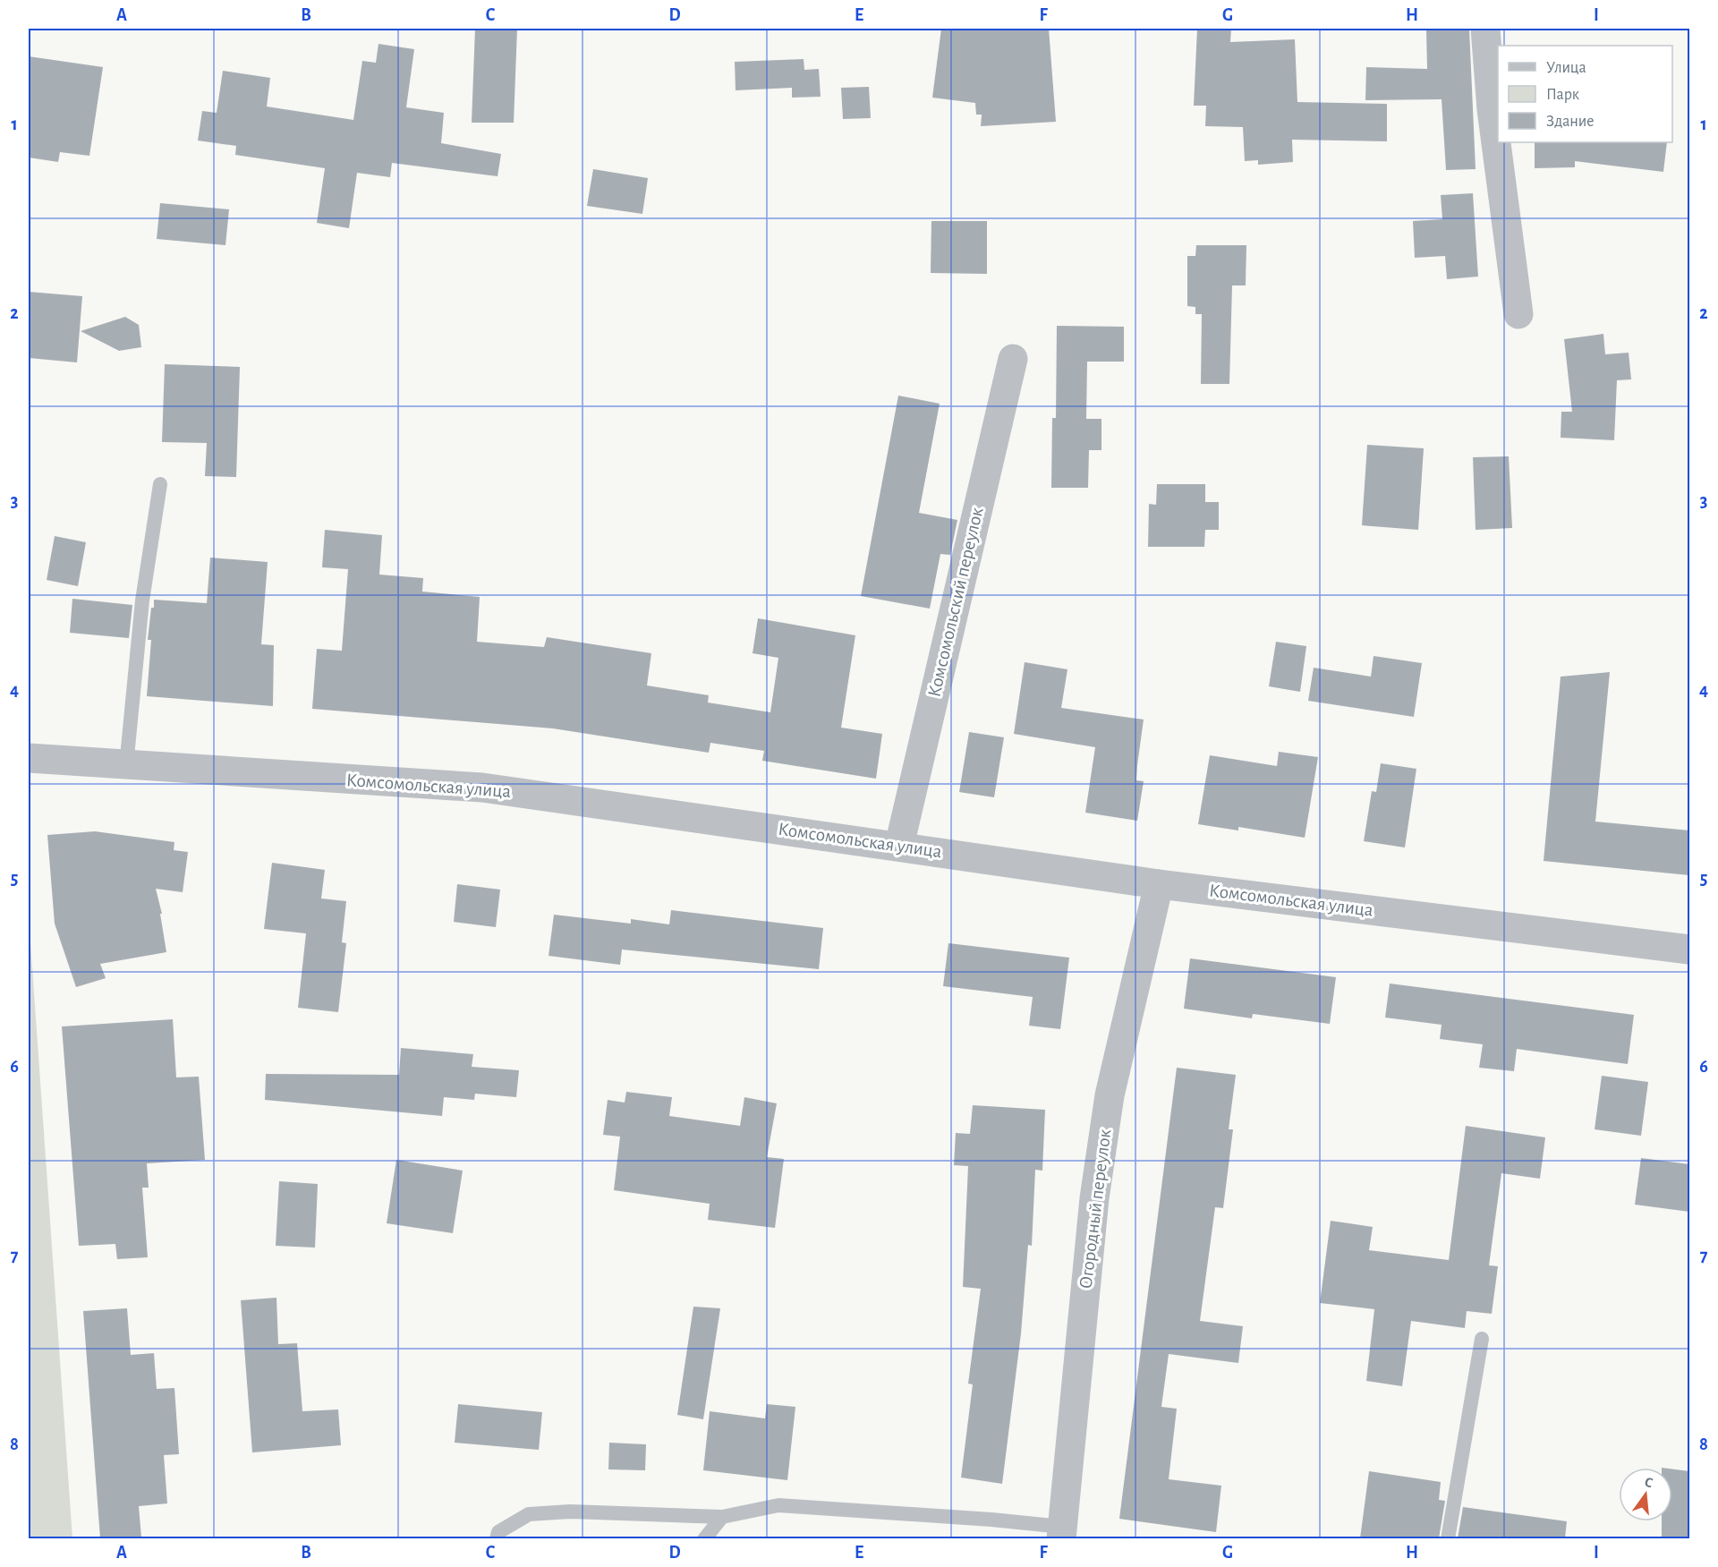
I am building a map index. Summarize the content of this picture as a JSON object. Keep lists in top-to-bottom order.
{
  "streets": {
    "street": ["Комсомольский переулок", "Комсомольская улица", "Огородный переулок"]
  },
  "crossings": [
    ["Комсомольский переулок", "Комсомольская улица"],
    ["Комсомольская улица", "Огородный переулок"]
  ],
  "legend": ["Улица", "Парк", "Здание"],
  "north": "top",
  "grid": {
    "columns": [
      "A",
      "B",
      "C",
      "D",
      "E",
      "F",
      "G",
      "H",
      "I"
    ],
    "rows": [
      "1",
      "2",
      "3",
      "4",
      "5",
      "6",
      "7",
      "8"
    ]
  }
}
